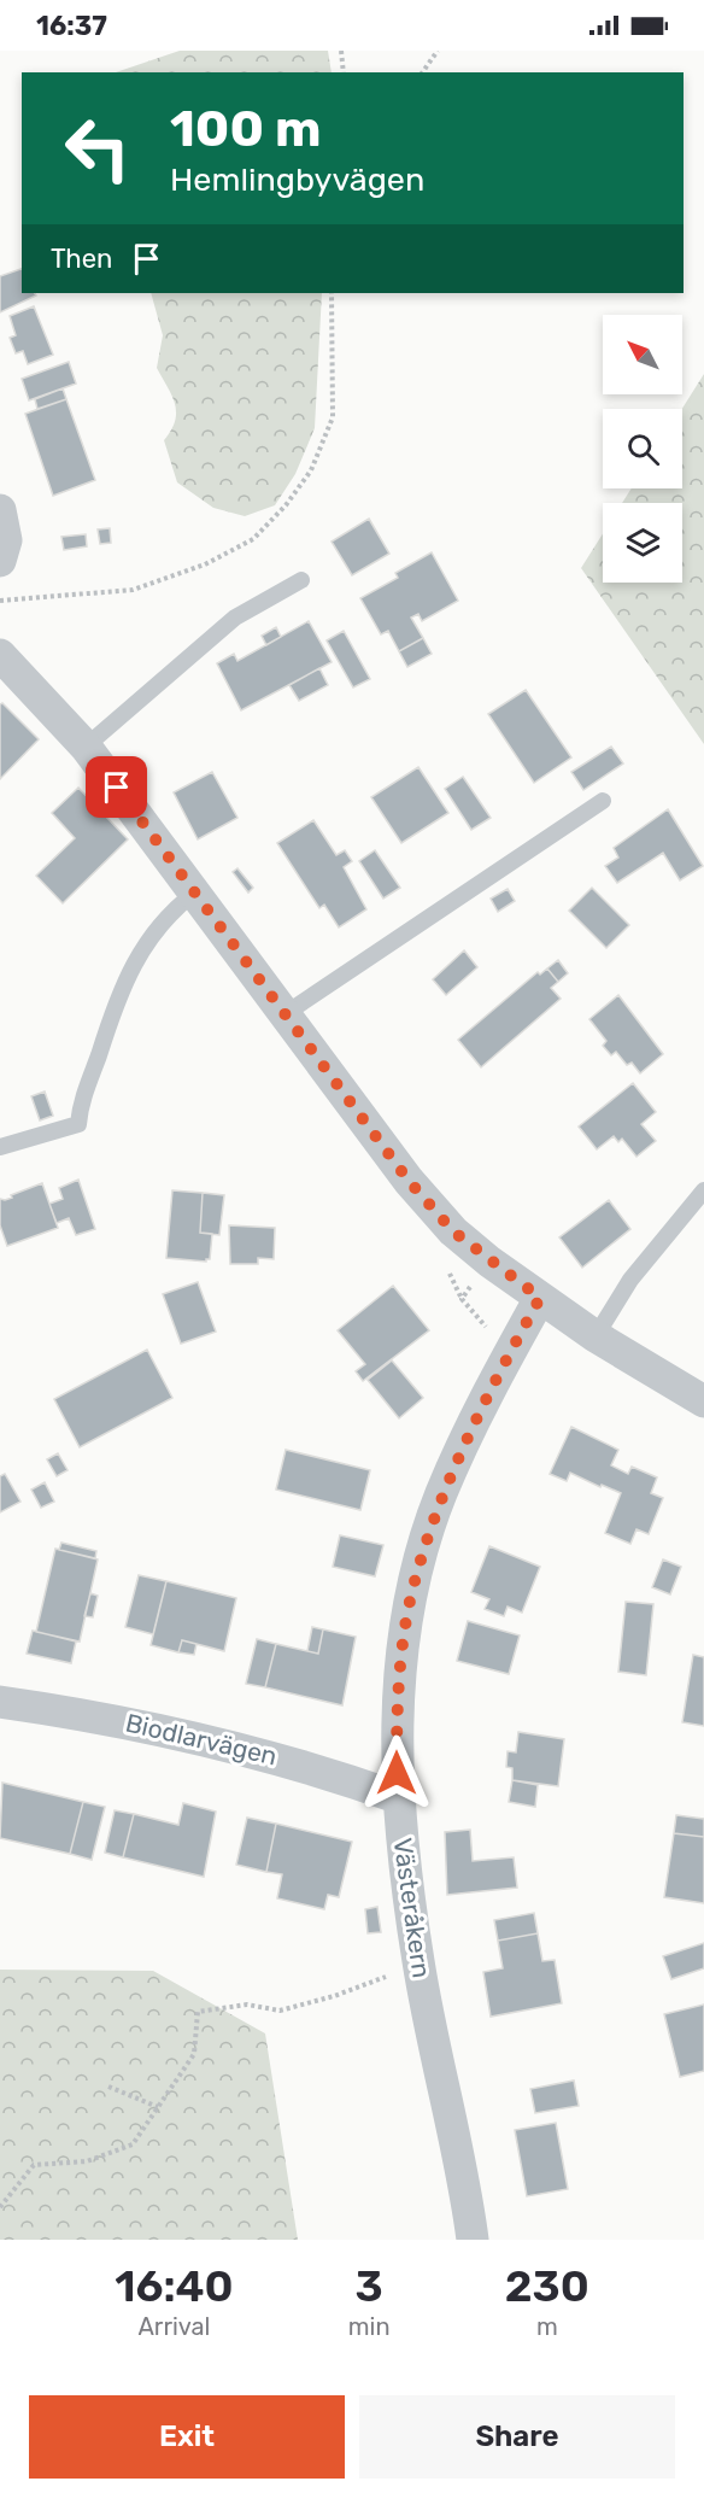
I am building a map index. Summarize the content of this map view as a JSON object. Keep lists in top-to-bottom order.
{
  "streets": {
    "street": ["Biodlarvägen", "Västeråkern"]
  },
  "crossings": [
    ["Biodlarvägen", "Västeråkern"]
  ],
  "north": "top left",
  "page": {
    "status": "16:37",
    "turn": ["100 m", "Hemlingbyvägen"],
    "then": "Then",
    "eta": [
      "16:40",
      "Arrival",
      "3",
      "min",
      "230",
      "m"
    ],
    "buttons": ["Exit", "Share"]
  }
}
